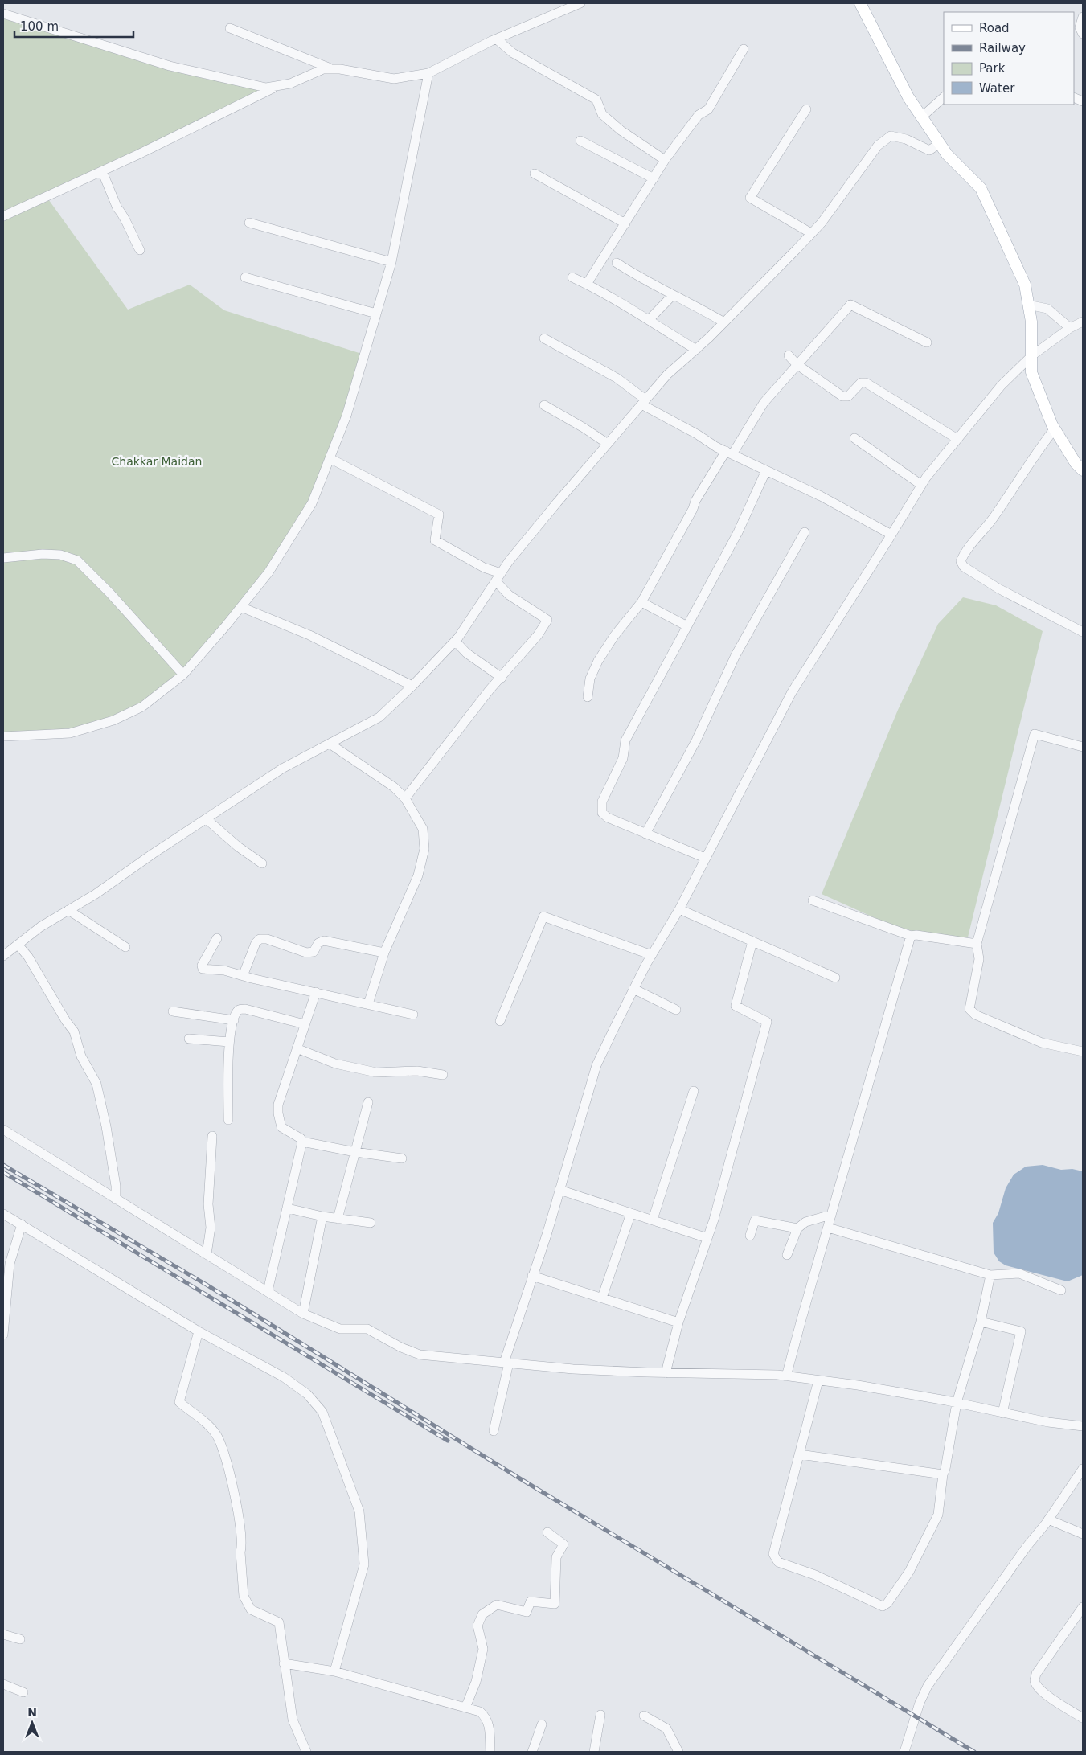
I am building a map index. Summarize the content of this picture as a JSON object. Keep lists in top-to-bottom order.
{
  "parks": ["Chakkar Maidan"],
  "legend": [
    "Road",
    "Railway",
    "Park",
    "Water"
  ],
  "scale_bar": "100 m",
  "north": "top"
}
